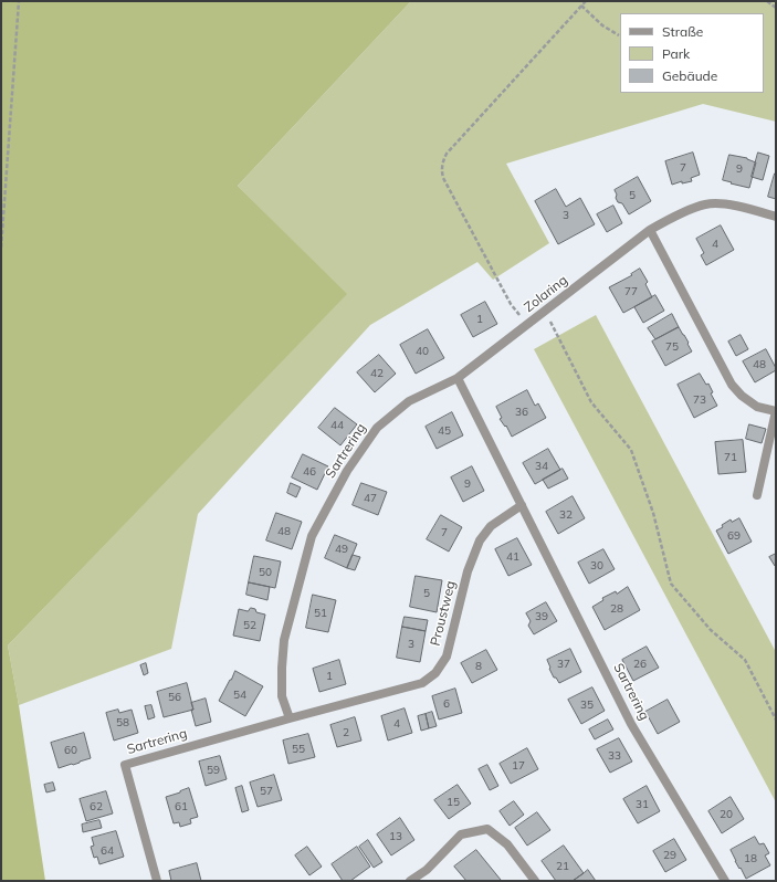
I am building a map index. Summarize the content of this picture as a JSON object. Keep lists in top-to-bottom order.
{
  "streets": {
    "street": ["Zolaring", "Sartrering", "Proustweg"]
  },
  "crossings": [
    ["Zolaring", "Sartrering"],
    ["Sartrering", "Proustweg"]
  ],
  "house_numbers": [
    "7",
    "9",
    "5",
    "3",
    "4",
    "77",
    "1",
    "75",
    "40",
    "48",
    "42",
    "73",
    "36",
    "44",
    "45",
    "71",
    "34",
    "46",
    "9",
    "47",
    "32",
    "48",
    "7",
    "69",
    "49",
    "41",
    "30",
    "50",
    "5",
    "28",
    "51",
    "39",
    "52",
    "3",
    "37",
    "26",
    "8",
    "1",
    "54",
    "56",
    "6",
    "35",
    "58",
    "4",
    "2",
    "55",
    "60",
    "33",
    "17",
    "59",
    "57",
    "15",
    "31",
    "62",
    "61",
    "20",
    "13",
    "64",
    "29",
    "18",
    "21"
  ],
  "legend": ["Straße", "Park", "Gebäude"]
}
